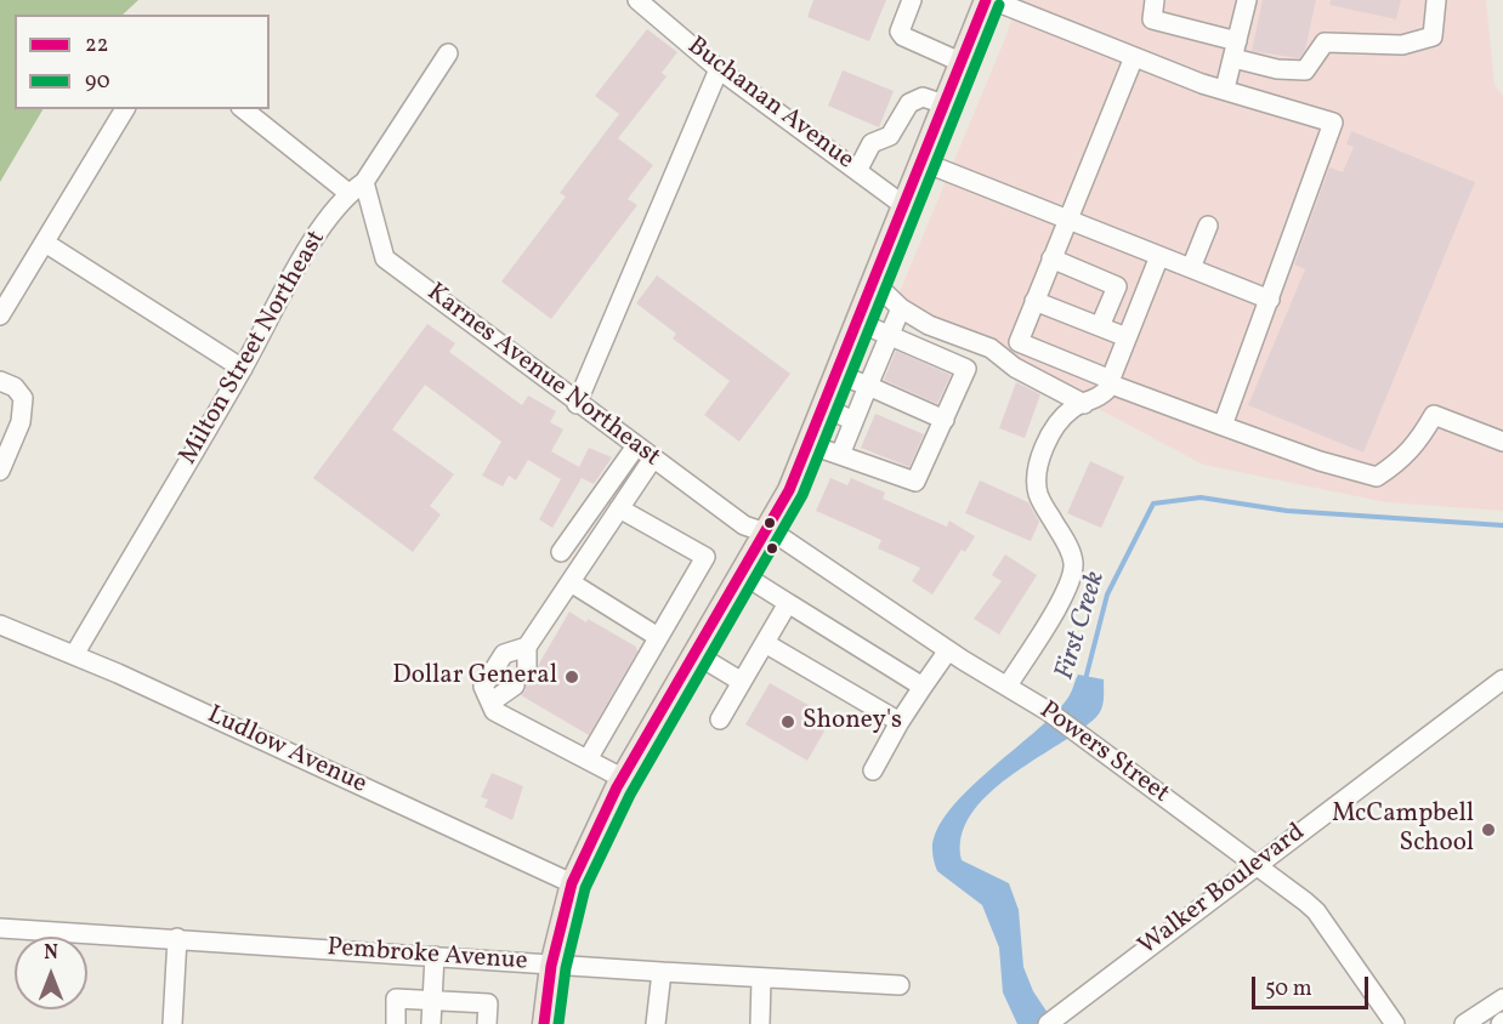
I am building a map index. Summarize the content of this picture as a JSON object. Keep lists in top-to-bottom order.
{
  "streets": {
    "street": [
      "Buchanan Avenue",
      "Milton Street Northeast",
      "Karnes Avenue Northeast",
      "Ludlow Avenue",
      "Powers Street",
      "Walker Boulevard",
      "Pembroke Avenue"
    ]
  },
  "crossings": [
    ["Milton Street Northeast", "Karnes Avenue Northeast"],
    ["Milton Street Northeast", "Ludlow Avenue"],
    ["Karnes Avenue Northeast", "Powers Street"],
    ["Powers Street", "Walker Boulevard"]
  ],
  "water": ["First Creek"],
  "places": ["Dollar General", "Shoney's", "McCampbell School"],
  "lines": ["transit line 22", "transit line 90"],
  "legend": ["22", "90"],
  "scale_bar": "50 m",
  "north": "top"
}
